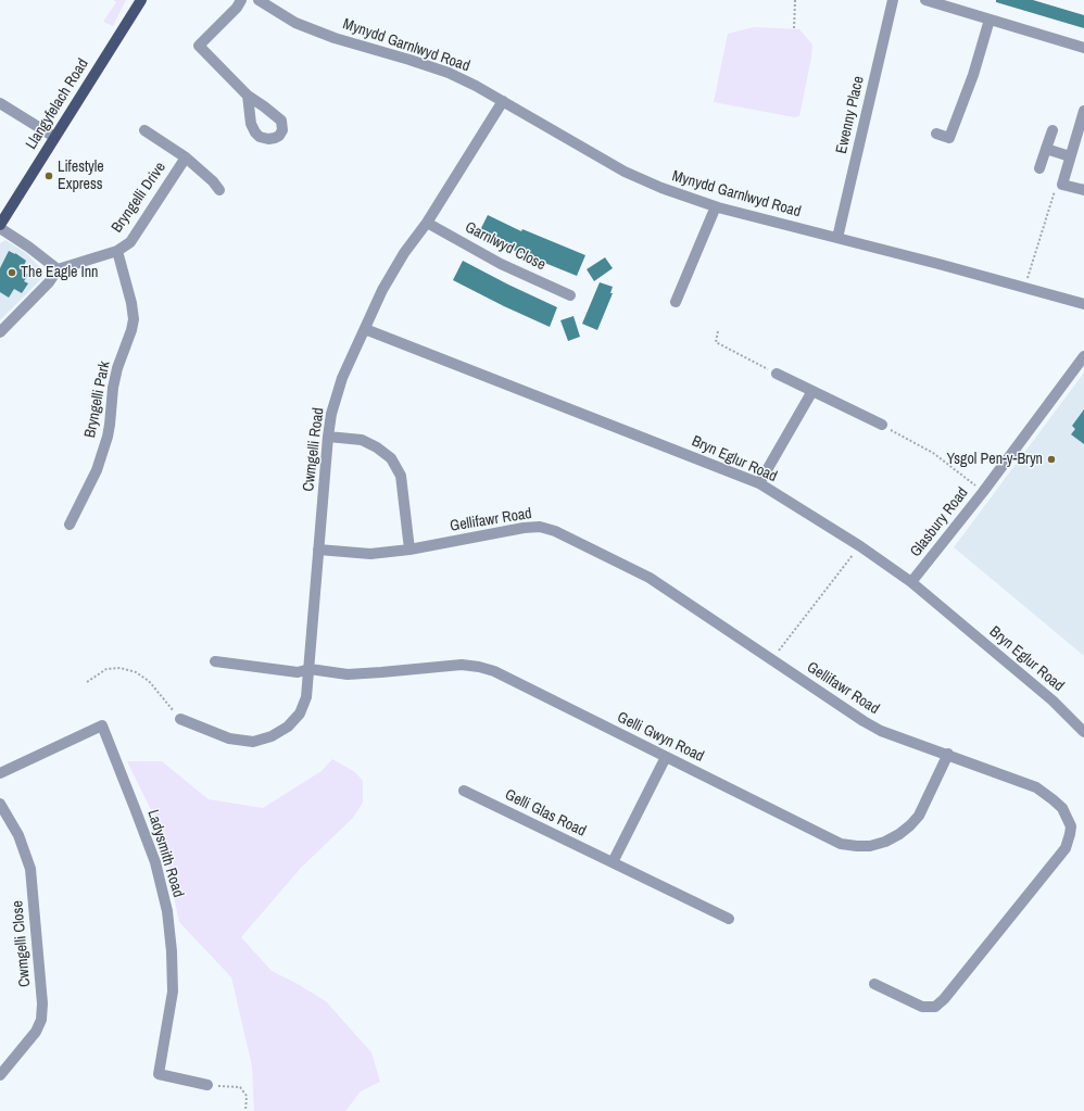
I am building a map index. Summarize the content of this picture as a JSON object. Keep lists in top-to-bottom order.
{
  "streets": {
    "main road": ["Llangyfelach Road"],
    "street": [
      "Mynydd Garnlwyd Road",
      "Ewenny Place",
      "Bryngelli Drive",
      "Garnlwyd Close",
      "Bryngelli Park",
      "Cwmgelli Road",
      "Bryn Eglur Road",
      "Gellifawr Road",
      "Glasbury Road",
      "Gelli Gwyn Road",
      "Gelli Glas Road",
      "Ladysmith Road",
      "Cwmgelli Close"
    ]
  },
  "crossings": [
    ["Mynydd Garnlwyd Road", "Ewenny Place"],
    ["Mynydd Garnlwyd Road", "Cwmgelli Road"],
    ["Bryngelli Drive", "Bryngelli Park"],
    ["Garnlwyd Close", "Cwmgelli Road"],
    ["Cwmgelli Road", "Bryn Eglur Road"],
    ["Cwmgelli Road", "Gellifawr Road"],
    ["Cwmgelli Road", "Gelli Gwyn Road"],
    ["Bryn Eglur Road", "Glasbury Road"],
    ["Gellifawr Road", "Gelli Gwyn Road"]
  ],
  "places": ["Lifestyle Express", "The Eagle Inn", "Ysgol Pen-y-Bryn"]
}
